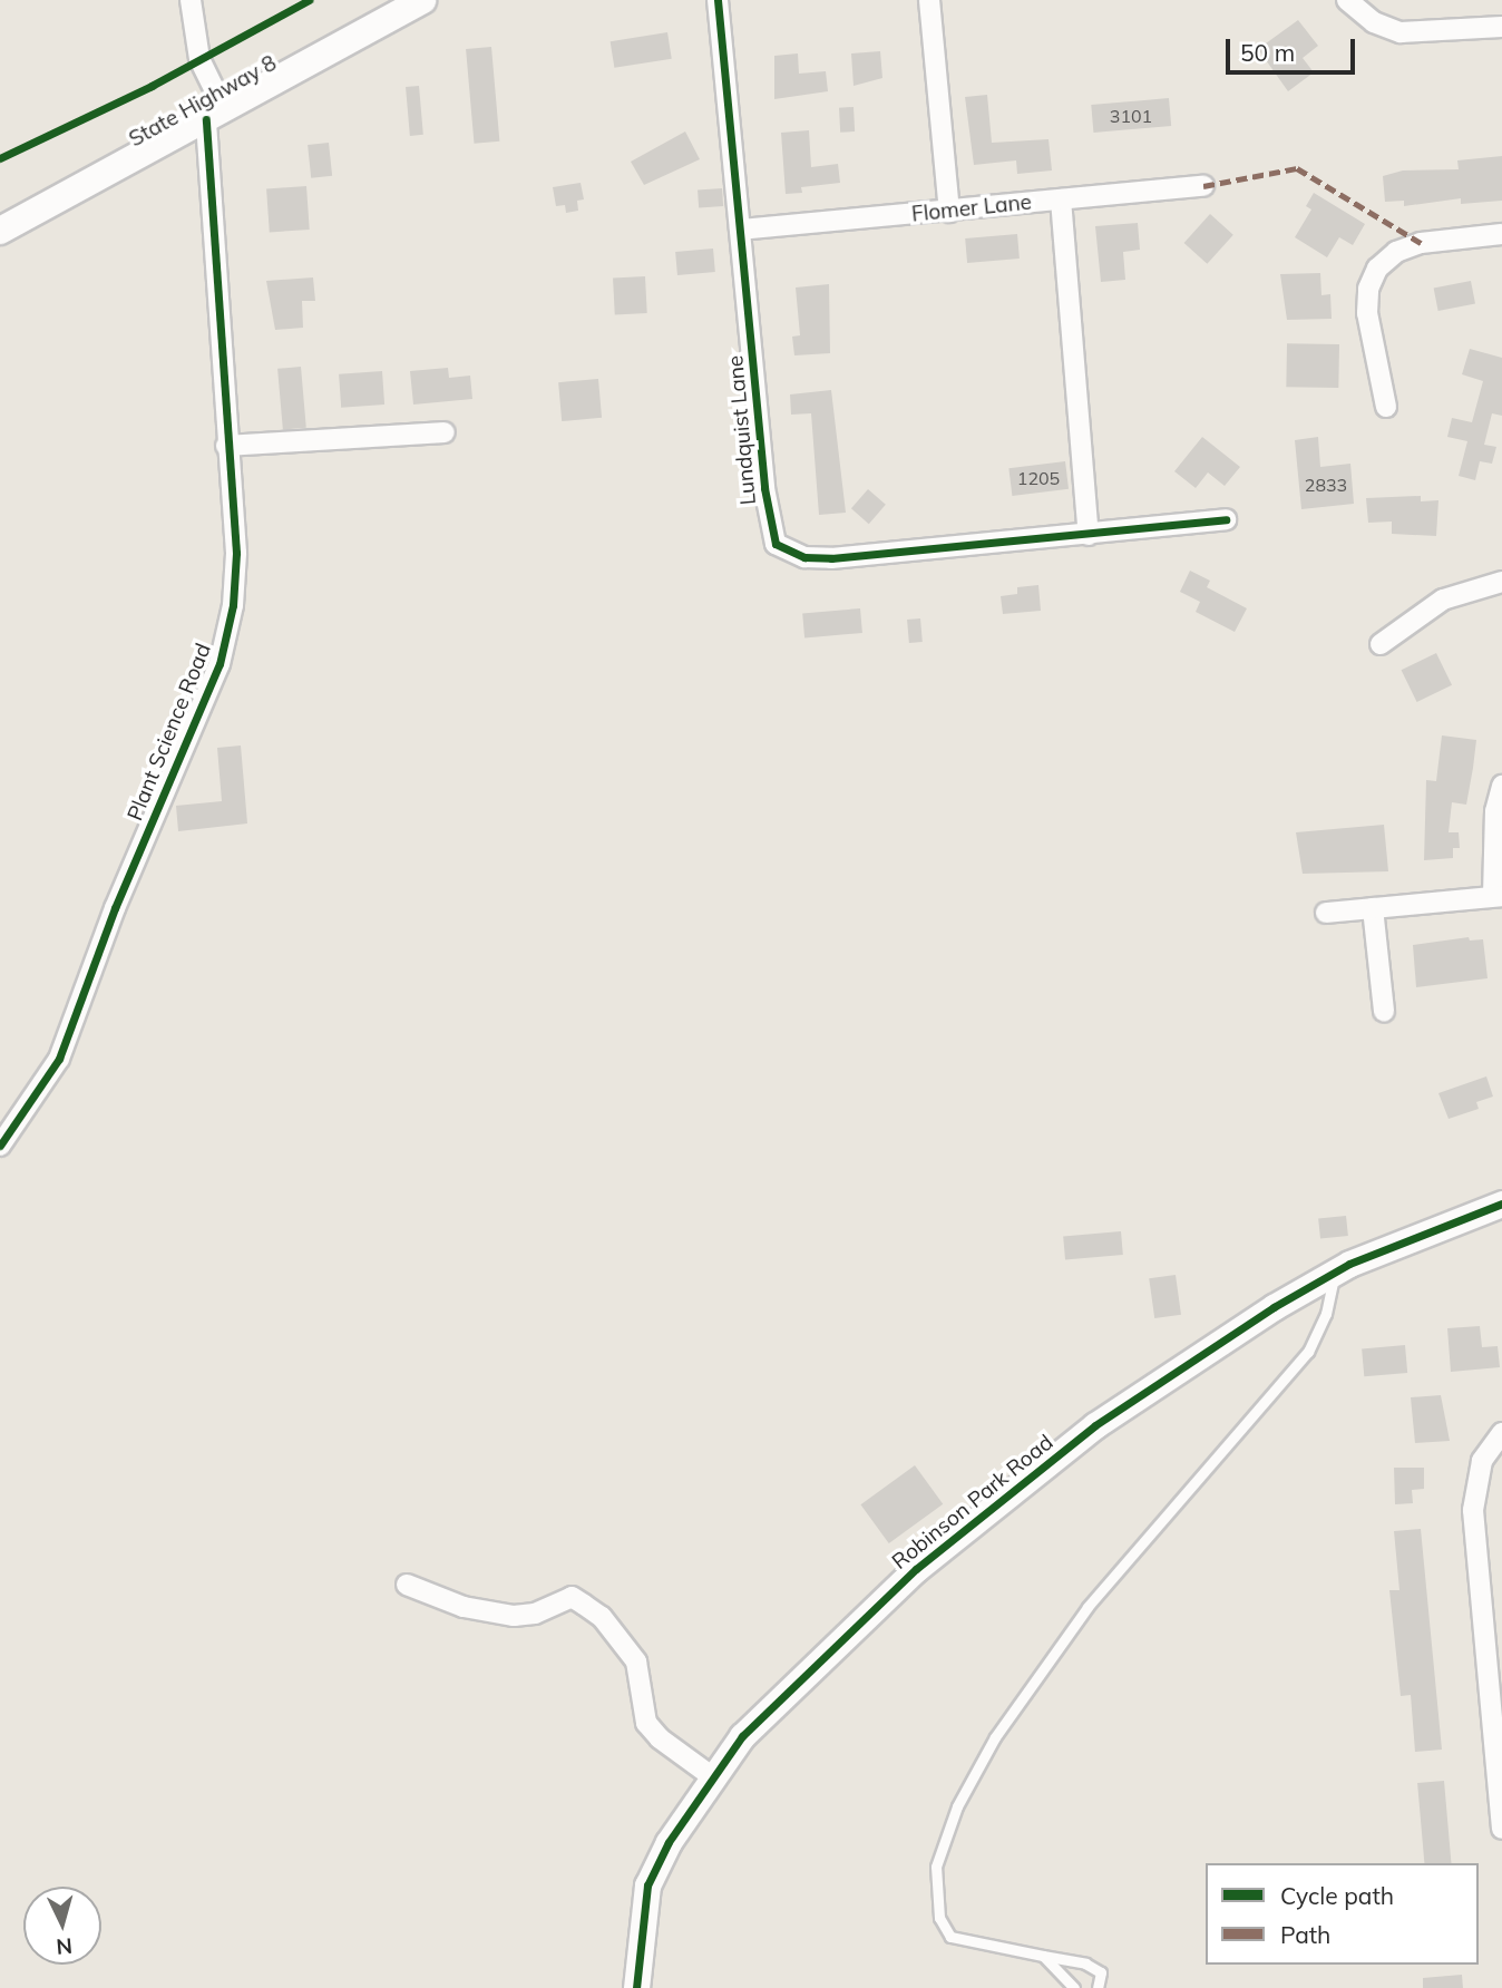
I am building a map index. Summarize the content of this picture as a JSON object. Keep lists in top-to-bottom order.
{
  "streets": {
    "main road": ["State Highway 8"],
    "street": [
      "Flomer Lane",
      "Lundquist Lane",
      "Plant Science Road",
      "Robinson Park Road"
    ]
  },
  "crossings": [
    ["State Highway 8", "Plant Science Road"],
    ["Flomer Lane", "Lundquist Lane"]
  ],
  "house_numbers": ["3101", "1205", "2833"],
  "legend": ["Cycle path", "Path"],
  "scale_bar": "50 m",
  "north": "bottom"
}
